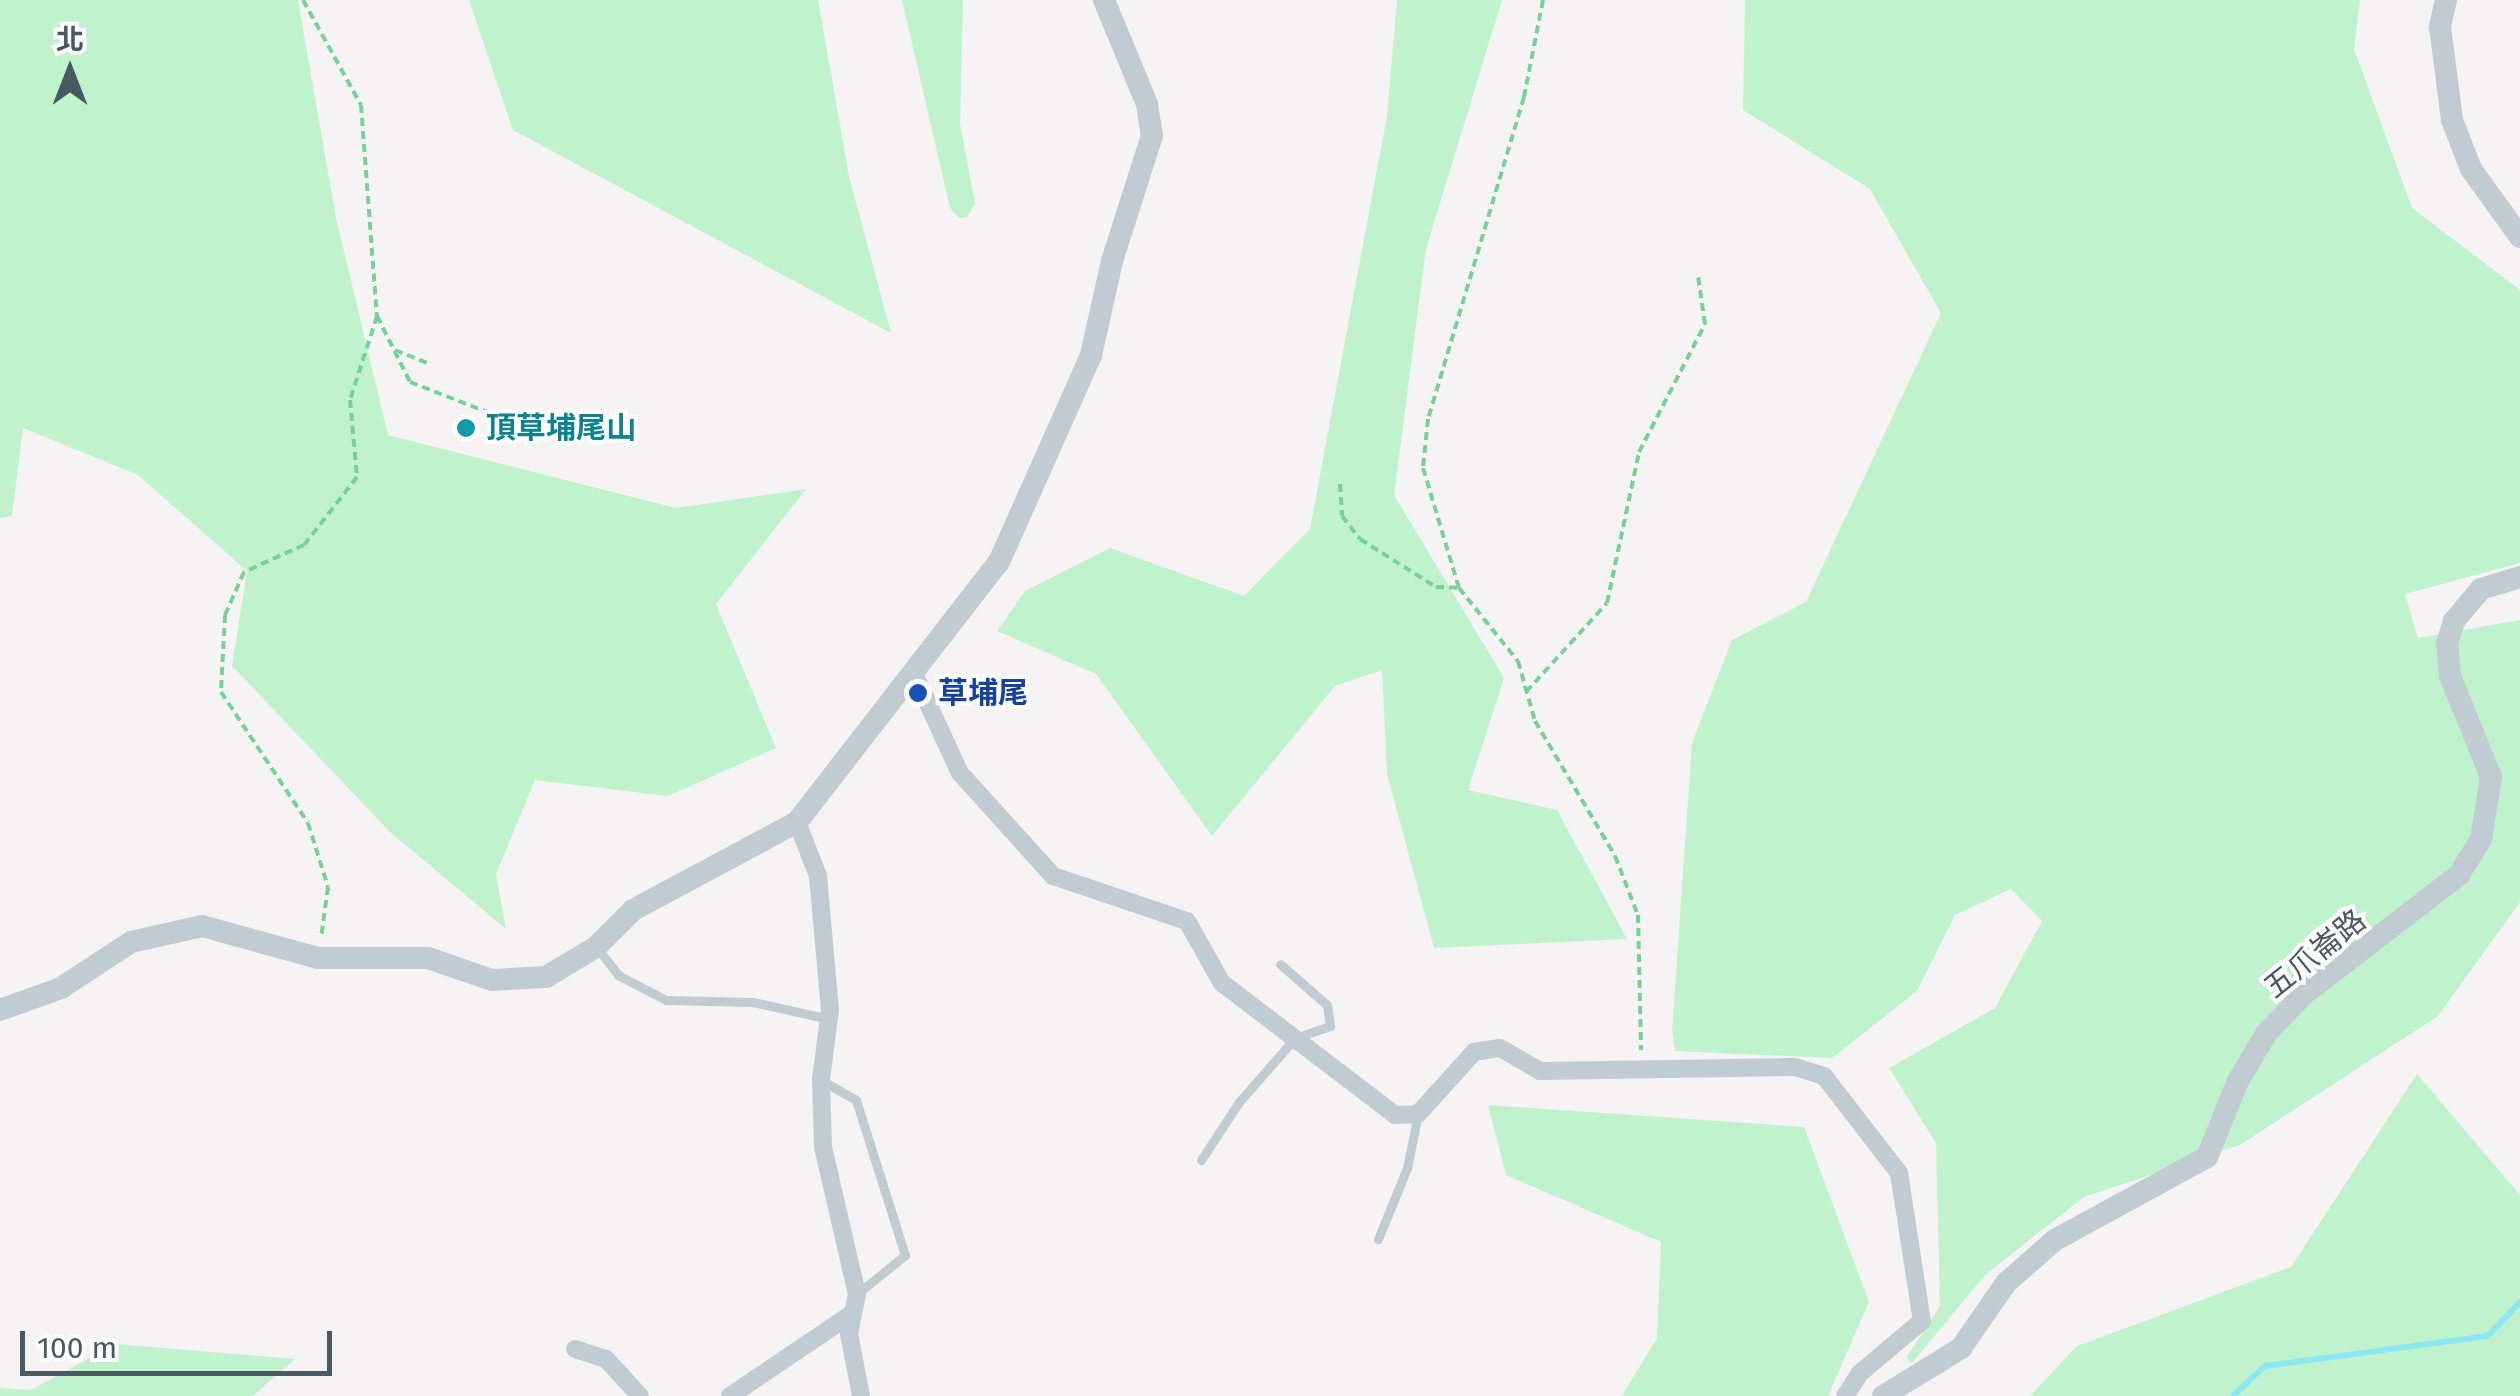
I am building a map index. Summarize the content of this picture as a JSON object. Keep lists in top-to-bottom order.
{
  "streets": {
    "street": ["五爪崙路"]
  },
  "places": ["頂草埔尾山", "草埔尾"],
  "scale_bar": "100 m",
  "north": "top"
}
